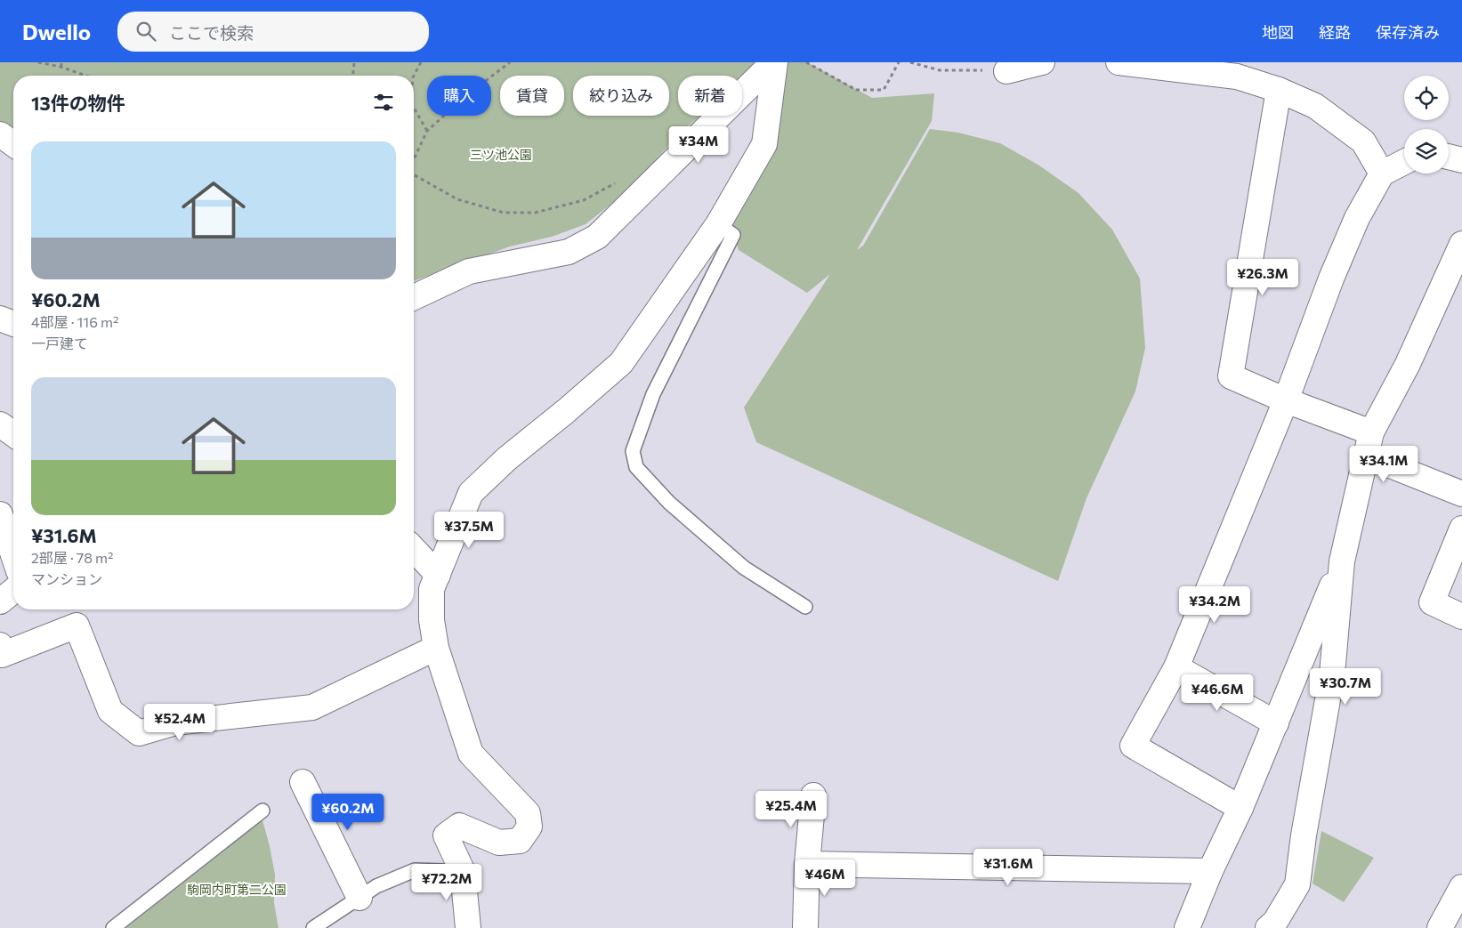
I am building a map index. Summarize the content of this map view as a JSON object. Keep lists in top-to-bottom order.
{
  "parks": ["三ツ池公園", "駒岡内町第二公園"],
  "page": {
    "header": "Dwello",
    "search": "ここで検索",
    "nav": ["地図", "経路", "保存済み"],
    "chip": [
      "購入",
      "賃貸",
      "絞り込み",
      "新着"
    ],
    "heading": "13件の物件",
    "price": [
      "¥34M",
      "¥26.3M",
      "¥34.1M",
      "¥37.5M",
      "¥34.2M",
      "¥30.7M",
      "¥46.6M",
      "¥52.4M",
      "¥25.4M",
      "¥60.2M",
      "¥31.6M",
      "¥46M",
      "¥72.2M"
    ],
    "list": [
      {
        "name": "¥60.2M",
        "note": "4部屋 · 116 m² · 一戸建て"
      },
      {
        "name": "¥31.6M",
        "note": "2部屋 · 78 m² · マンション"
      }
    ]
  }
}
